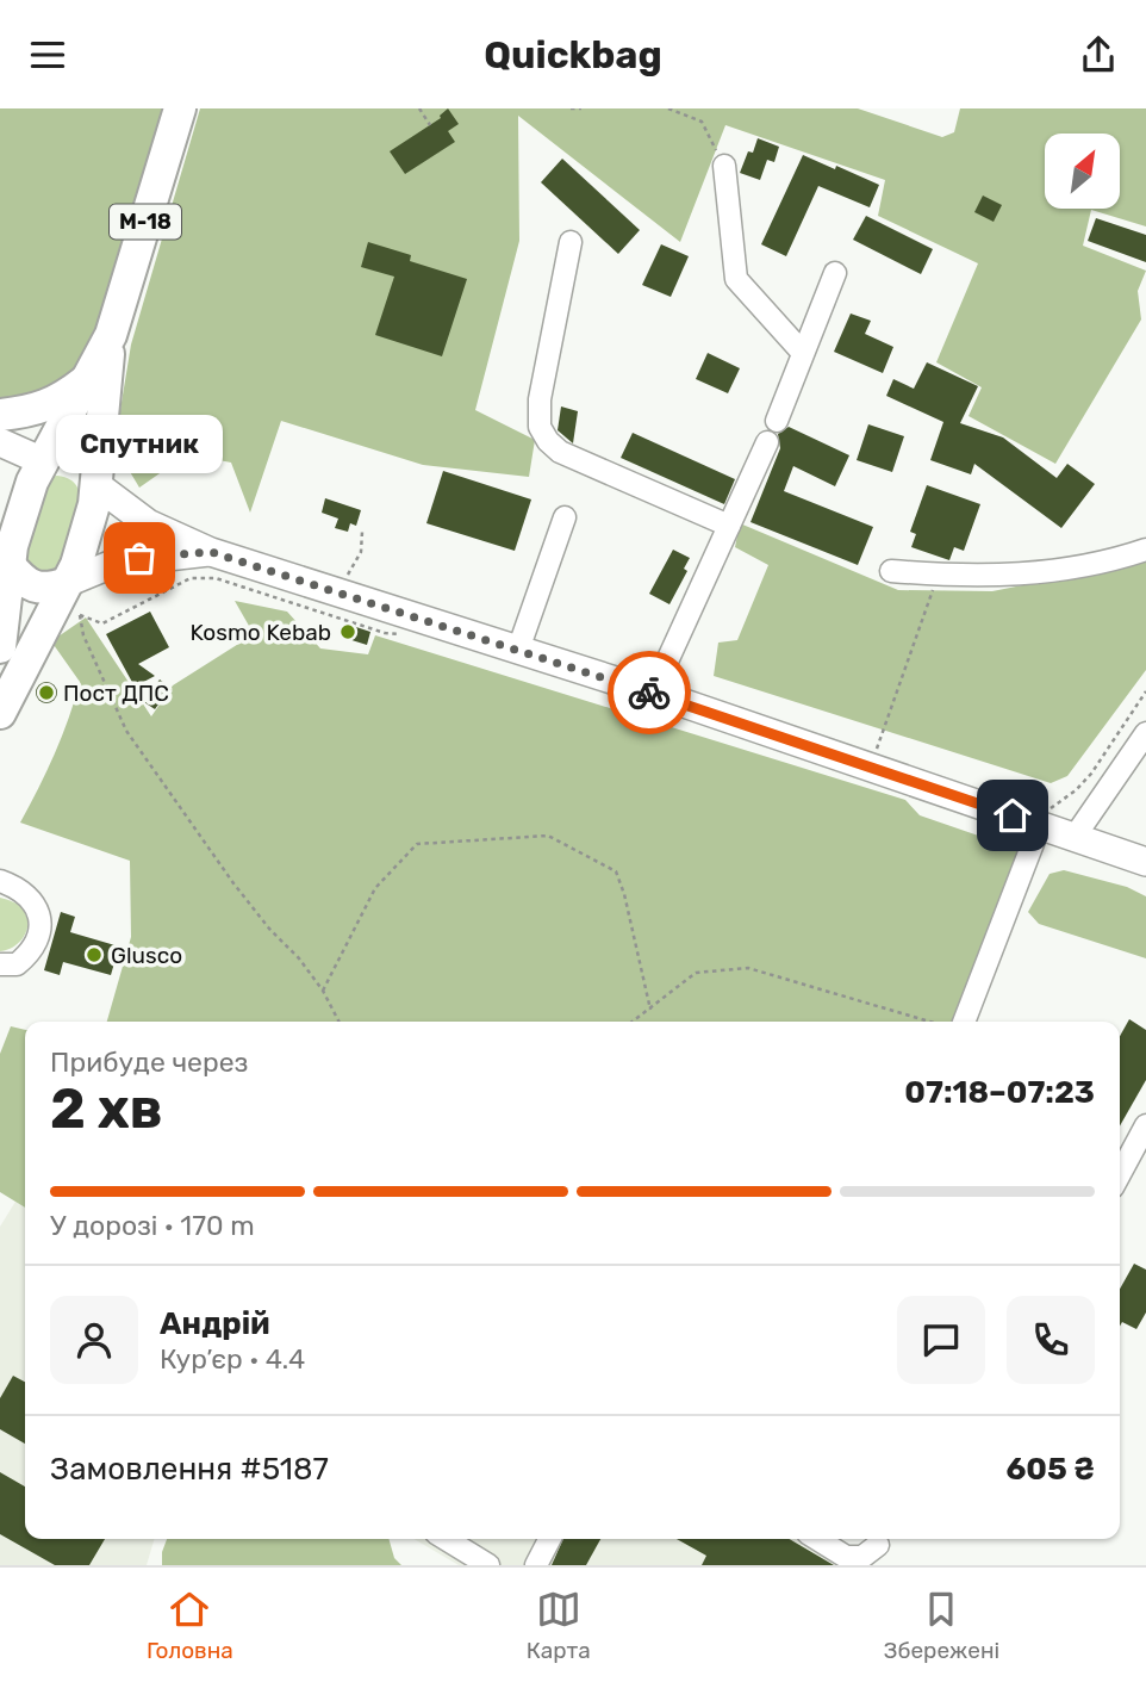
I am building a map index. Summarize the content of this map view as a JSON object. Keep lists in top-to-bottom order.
{
  "streets": {
    "highway": ["М-18"]
  },
  "places": [
    "Спутник",
    "Kosmo Kebab",
    "Пост ДПС",
    "Glusco"
  ],
  "north": "top right",
  "page": {
    "header": "Quickbag",
    "bubble": "Спутник",
    "heading": ["2 хв", "Прибуде через", "07:18–07:23"],
    "panel": [
      "Андрій",
      "Кур’єр · 4.4",
      "Замовлення #5187",
      "605 ₴"
    ],
    "bar": "У дорозі · 170 m",
    "tabs": ["Головна", "Карта", "Збережені"]
  }
}
